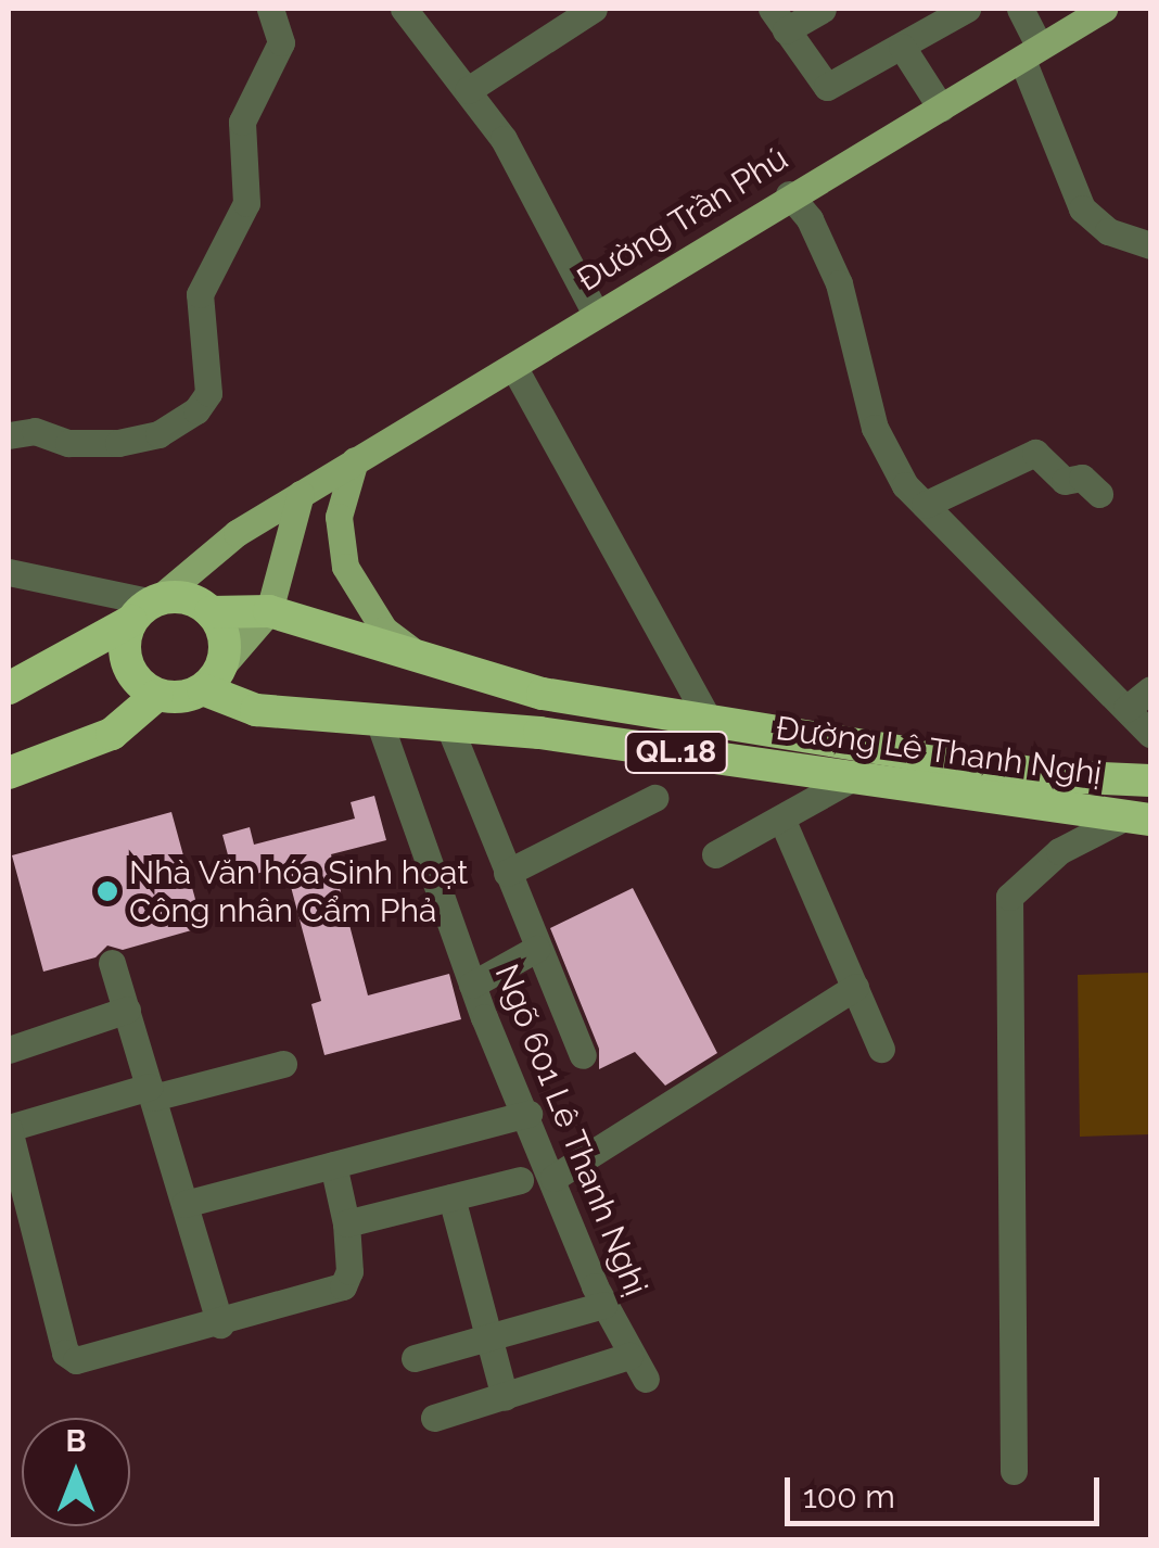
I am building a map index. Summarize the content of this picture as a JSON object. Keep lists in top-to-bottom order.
{
  "streets": {
    "highway": ["Đường Lê Thanh Nghị", "QL.18"],
    "main road": ["Đường Trần Phú"],
    "street": ["Ngõ 601 Lê Thanh Nghị"]
  },
  "crossings": [
    ["Đường Trần Phú", "Đường Lê Thanh Nghị"],
    ["Đường Lê Thanh Nghị", "Ngõ 601 Lê Thanh Nghị"]
  ],
  "places": ["Nhà Văn hóa Sinh hoạt Công nhân Cẩm Phả"],
  "scale_bar": "100 m",
  "north": "top"
}
